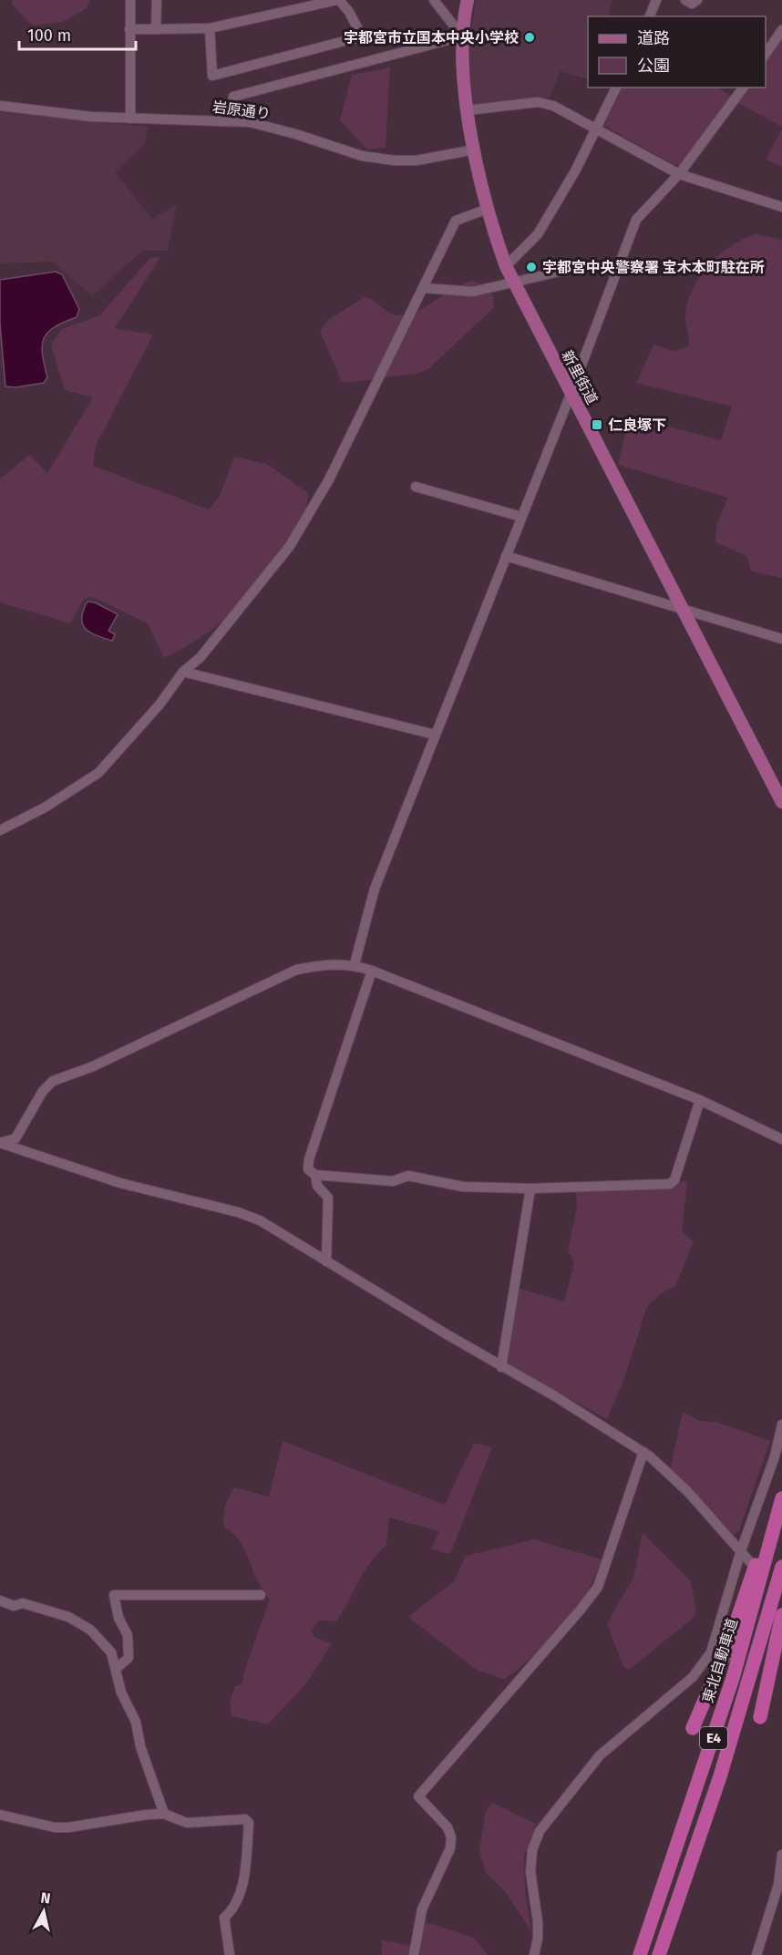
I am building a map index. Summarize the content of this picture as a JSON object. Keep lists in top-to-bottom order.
{
  "streets": {
    "highway": ["東北自動車道", "E4"],
    "main road": ["新里街道"],
    "street": ["岩原通り"]
  },
  "crossings": [
    ["岩原通り", "新里街道"]
  ],
  "places": {
    "other": ["宇都宮市立国本中央小学校", "宇都宮中央警察署 宝木本町駐在所"],
    "transit": ["仁良塚下"]
  },
  "legend": ["道路", "公園"],
  "scale_bar": "100 m",
  "north": "top"
}
